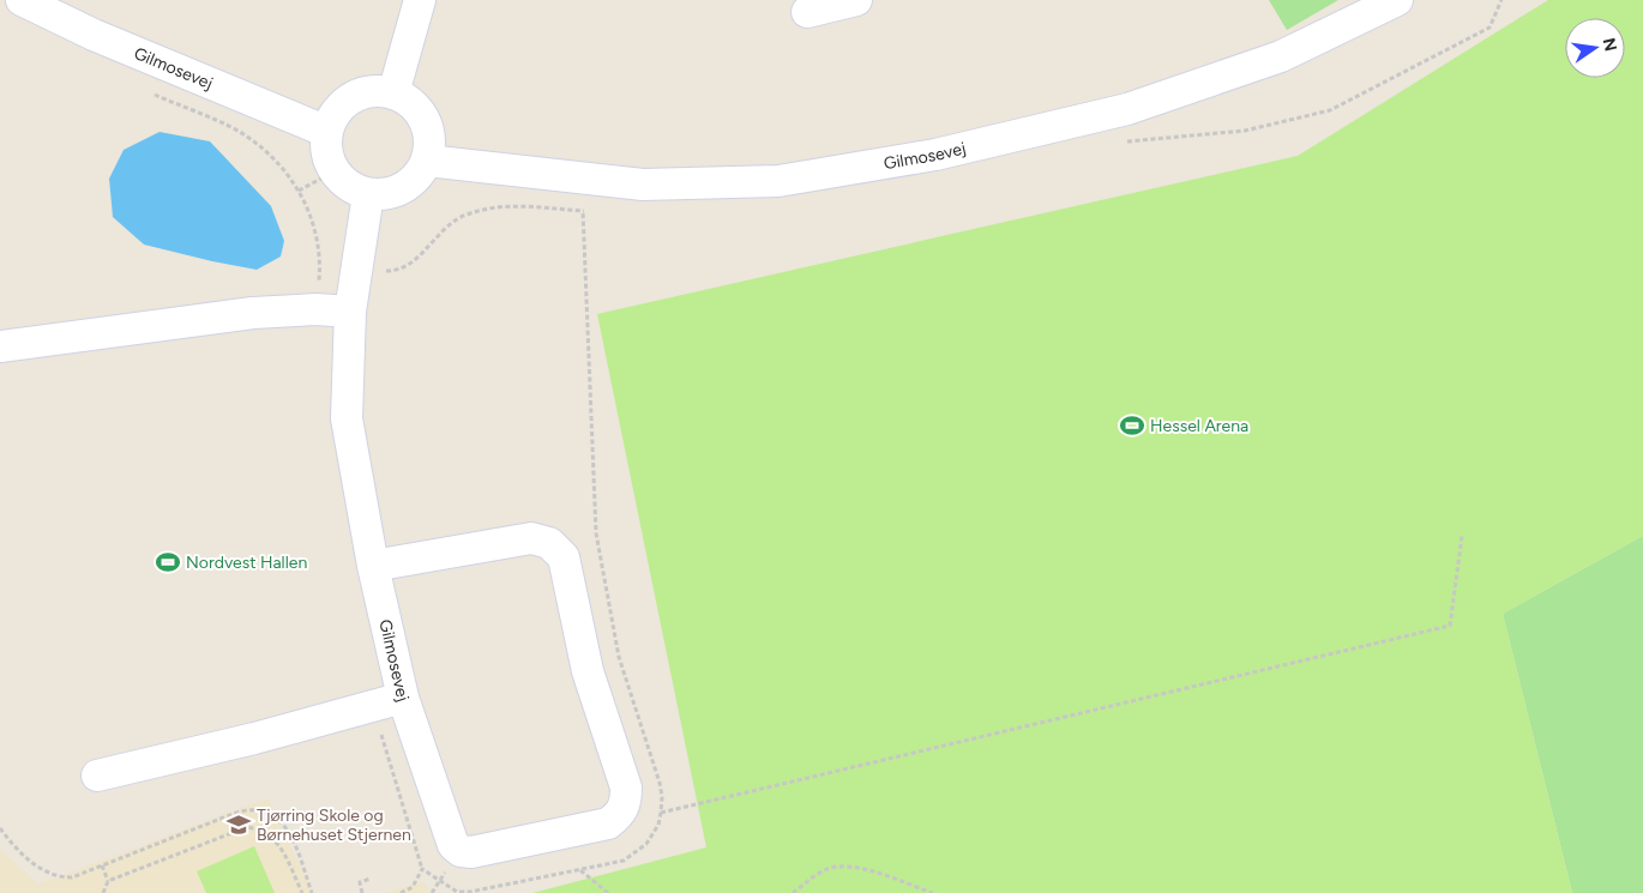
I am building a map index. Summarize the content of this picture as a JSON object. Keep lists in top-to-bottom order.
{
  "streets": {
    "street": ["Gilmosevej"]
  },
  "places": {
    "sports": ["Hessel Arena", "Nordvest Hallen"],
    "school or university": ["Tjørring Skole og Børnehuset Stjernen"]
  },
  "north": "right"
}
